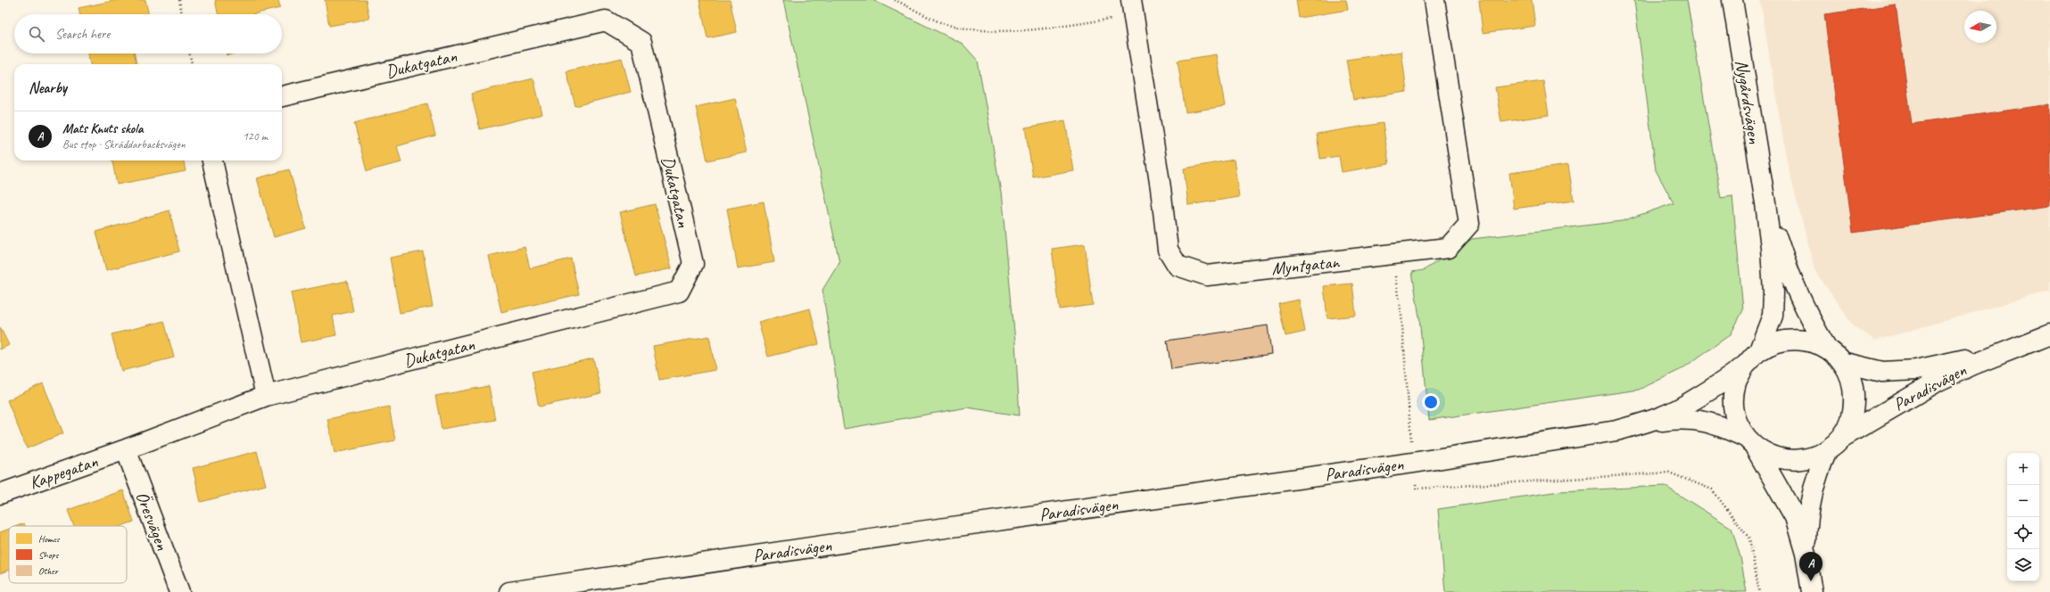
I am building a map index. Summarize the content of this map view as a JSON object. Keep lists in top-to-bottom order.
{
  "streets": {
    "street": [
      "Dukatgatan",
      "Nygårdsvägen",
      "Myntgatan",
      "Paradisvägen",
      "Kappegatan",
      "Öresvägen"
    ]
  },
  "crossings": [
    ["Dukatgatan", "Kappegatan"],
    ["Dukatgatan", "Öresvägen"],
    ["Nygårdsvägen", "Paradisvägen"],
    ["Kappegatan", "Öresvägen"]
  ],
  "legend": ["Homes", "Shops", "Other"],
  "north": "left",
  "page": {
    "search": "Search here",
    "heading": "Nearby",
    "list": [
      {
        "mark": "A",
        "name": "Mats Knuts skola",
        "note": "Bus stop · Skräddarbacksvägen",
        "value": "120 m"
      }
    ],
    "map_buttons": ["+", "−"],
    "pins": "A"
  }
}
